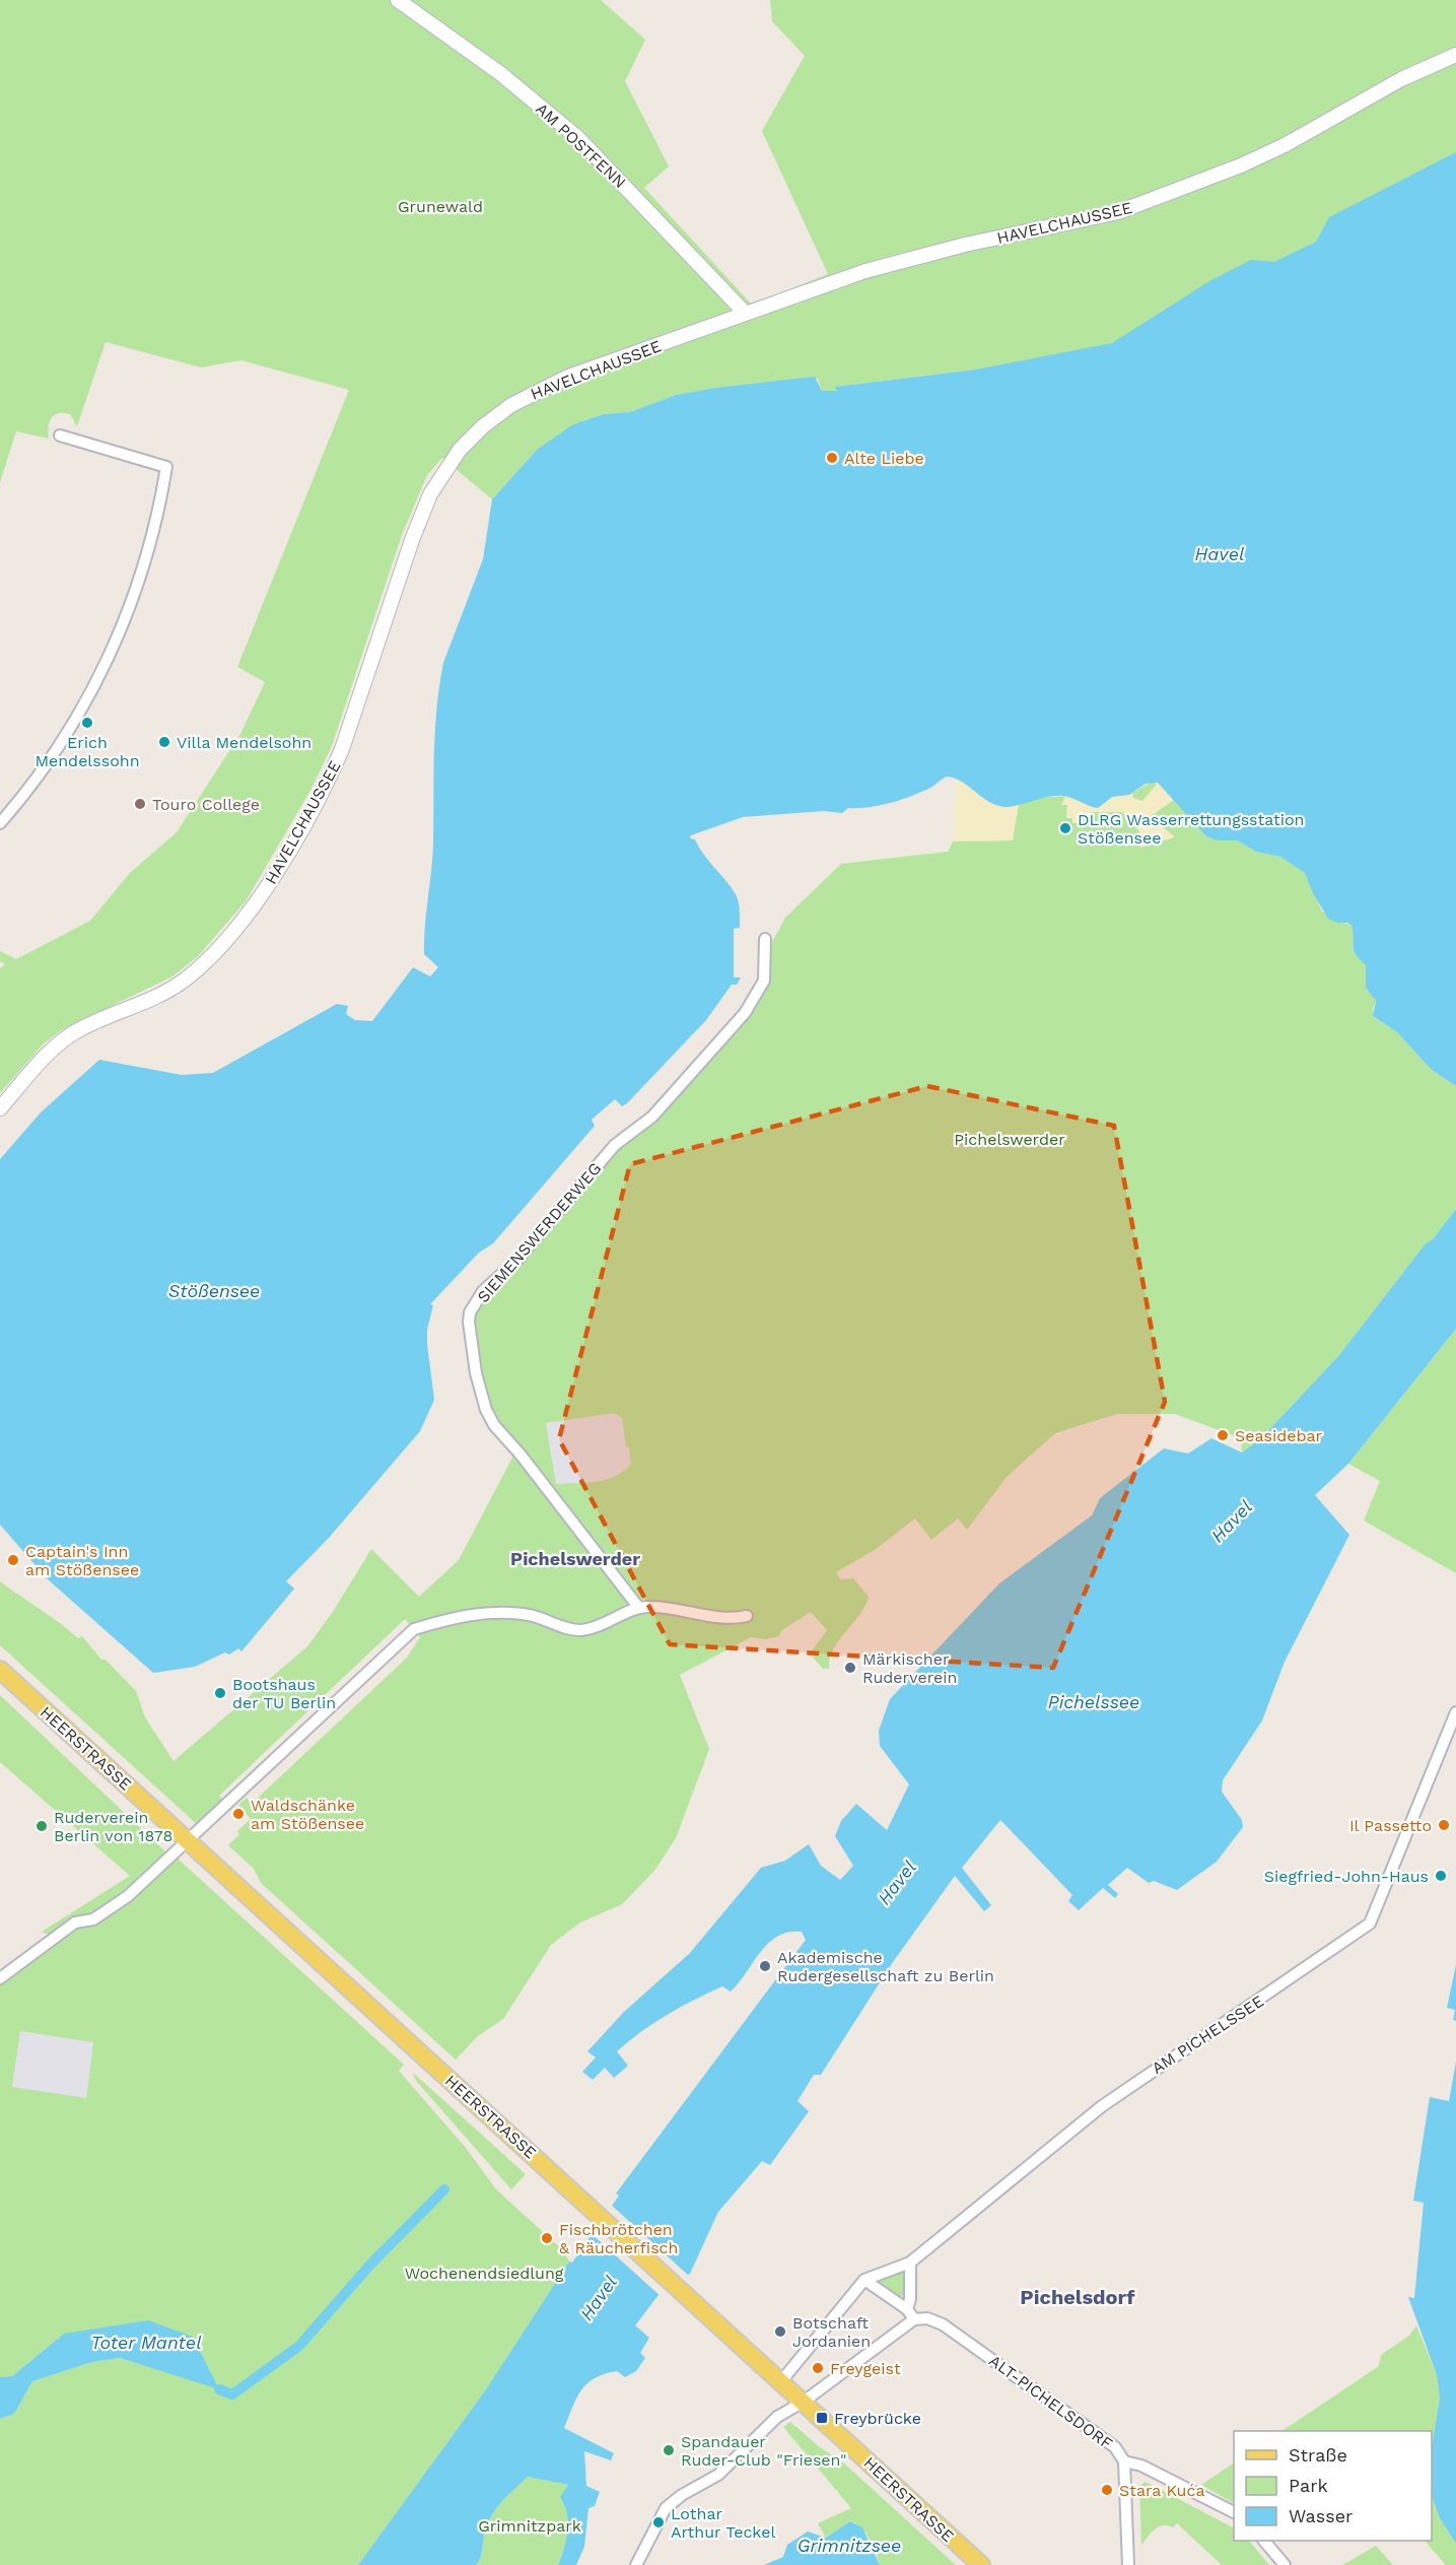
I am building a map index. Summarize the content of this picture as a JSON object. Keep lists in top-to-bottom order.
{
  "streets": {
    "main road": ["HEERSTRASSE"],
    "street": [
      "AM POSTFENN",
      "HAVELCHAUSSEE",
      "SIEMENSWERDERWEG",
      "AM PICHELSSEE",
      "ALT-PICHELSDORF"
    ]
  },
  "crossings": [
    ["AM POSTFENN", "HAVELCHAUSSEE"]
  ],
  "districts": ["Pichelswerder", "Pichelsdorf"],
  "water": [
    "Havel",
    "Stößensee",
    "Pichelssee",
    "Toter Mantel",
    "Grimnitzsee"
  ],
  "parks": [
    "Grunewald",
    "Pichelswerder",
    "Wochenendsiedlung",
    "Grimnitzpark"
  ],
  "places": {
    "other": [
      "Alte Liebe",
      "Erich Mendelssohn",
      "Villa Mendelsohn",
      "Touro College",
      "DLRG Wasserrettungsstation Stößensee",
      "Seasidebar",
      "Captain's Inn am Stößensee",
      "Märkischer Ruderverein",
      "Bootshaus der TU Berlin",
      "Waldschänke am Stößensee",
      "Il Passetto",
      "Ruderverein Berlin von 1878",
      "Siegfried-John-Haus",
      "Akademische Rudergesellschaft zu Berlin",
      "Fischbrötchen & Räucherfisch",
      "Botschaft Jordanien",
      "Freygeist",
      "Spandauer Ruder-Club \"Friesen\"",
      "Stara Kuća",
      "Lothar Arthur Teckel"
    ],
    "transit": ["Freybrücke"]
  },
  "legend": ["Straße", "Park", "Wasser"]
}
